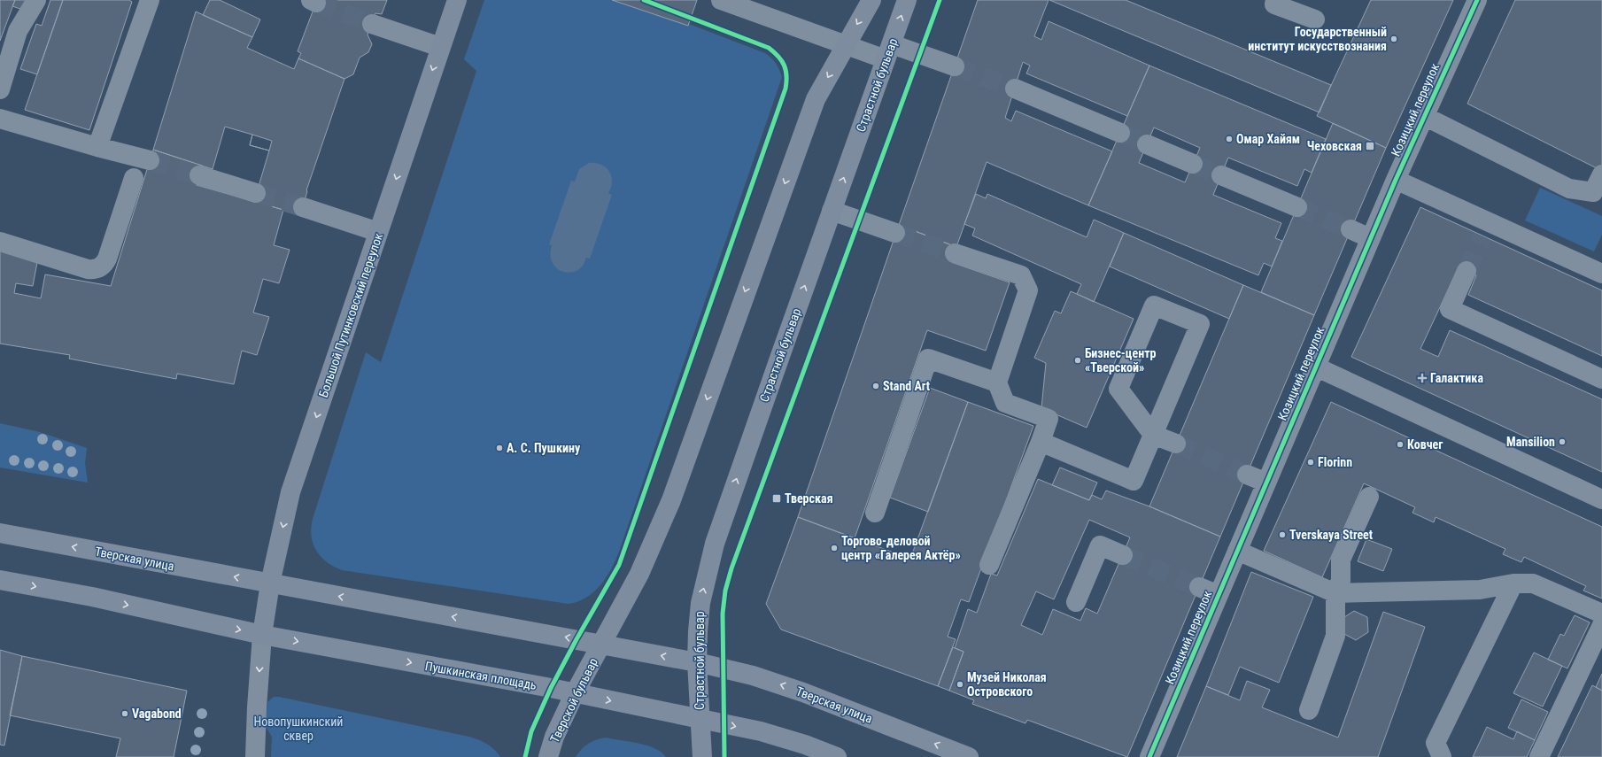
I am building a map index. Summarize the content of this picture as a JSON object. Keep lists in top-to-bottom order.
{
  "streets": {
    "main road": [
      "Страстной бульвар",
      "Большой Путинковский переулок",
      "Тверская улица",
      "Пушкинская площадь",
      "Тверской бульвар"
    ],
    "street": ["Козицкий переулок"]
  },
  "crossings": [
    ["Страстной бульвар", "Тверская улица"],
    ["Страстной бульвар", "Пушкинская площадь"],
    ["Большой Путинковский переулок", "Тверская улица"],
    ["Большой Путинковский переулок", "Пушкинская площадь"],
    ["Пушкинская площадь", "Тверской бульвар"]
  ],
  "one_way": ["Большой Путинковский переулок"],
  "parks": ["Новопушкинский сквер"],
  "places": {
    "other": [
      "Государственный институт искусствознания",
      "Омар Хайям",
      "Бизнес-центр «Тверской»",
      "Stand Art",
      "Mansilion",
      "Ковчег",
      "А. С. Пушкину",
      "Florinn",
      "Tverskaya Street",
      "Торгово-деловой центр «Галерея Актёр»",
      "Музей Николая Островского",
      "Vagabond"
    ],
    "transit": ["Чеховская", "Тверская"],
    "health": ["Галактика"]
  }
}
